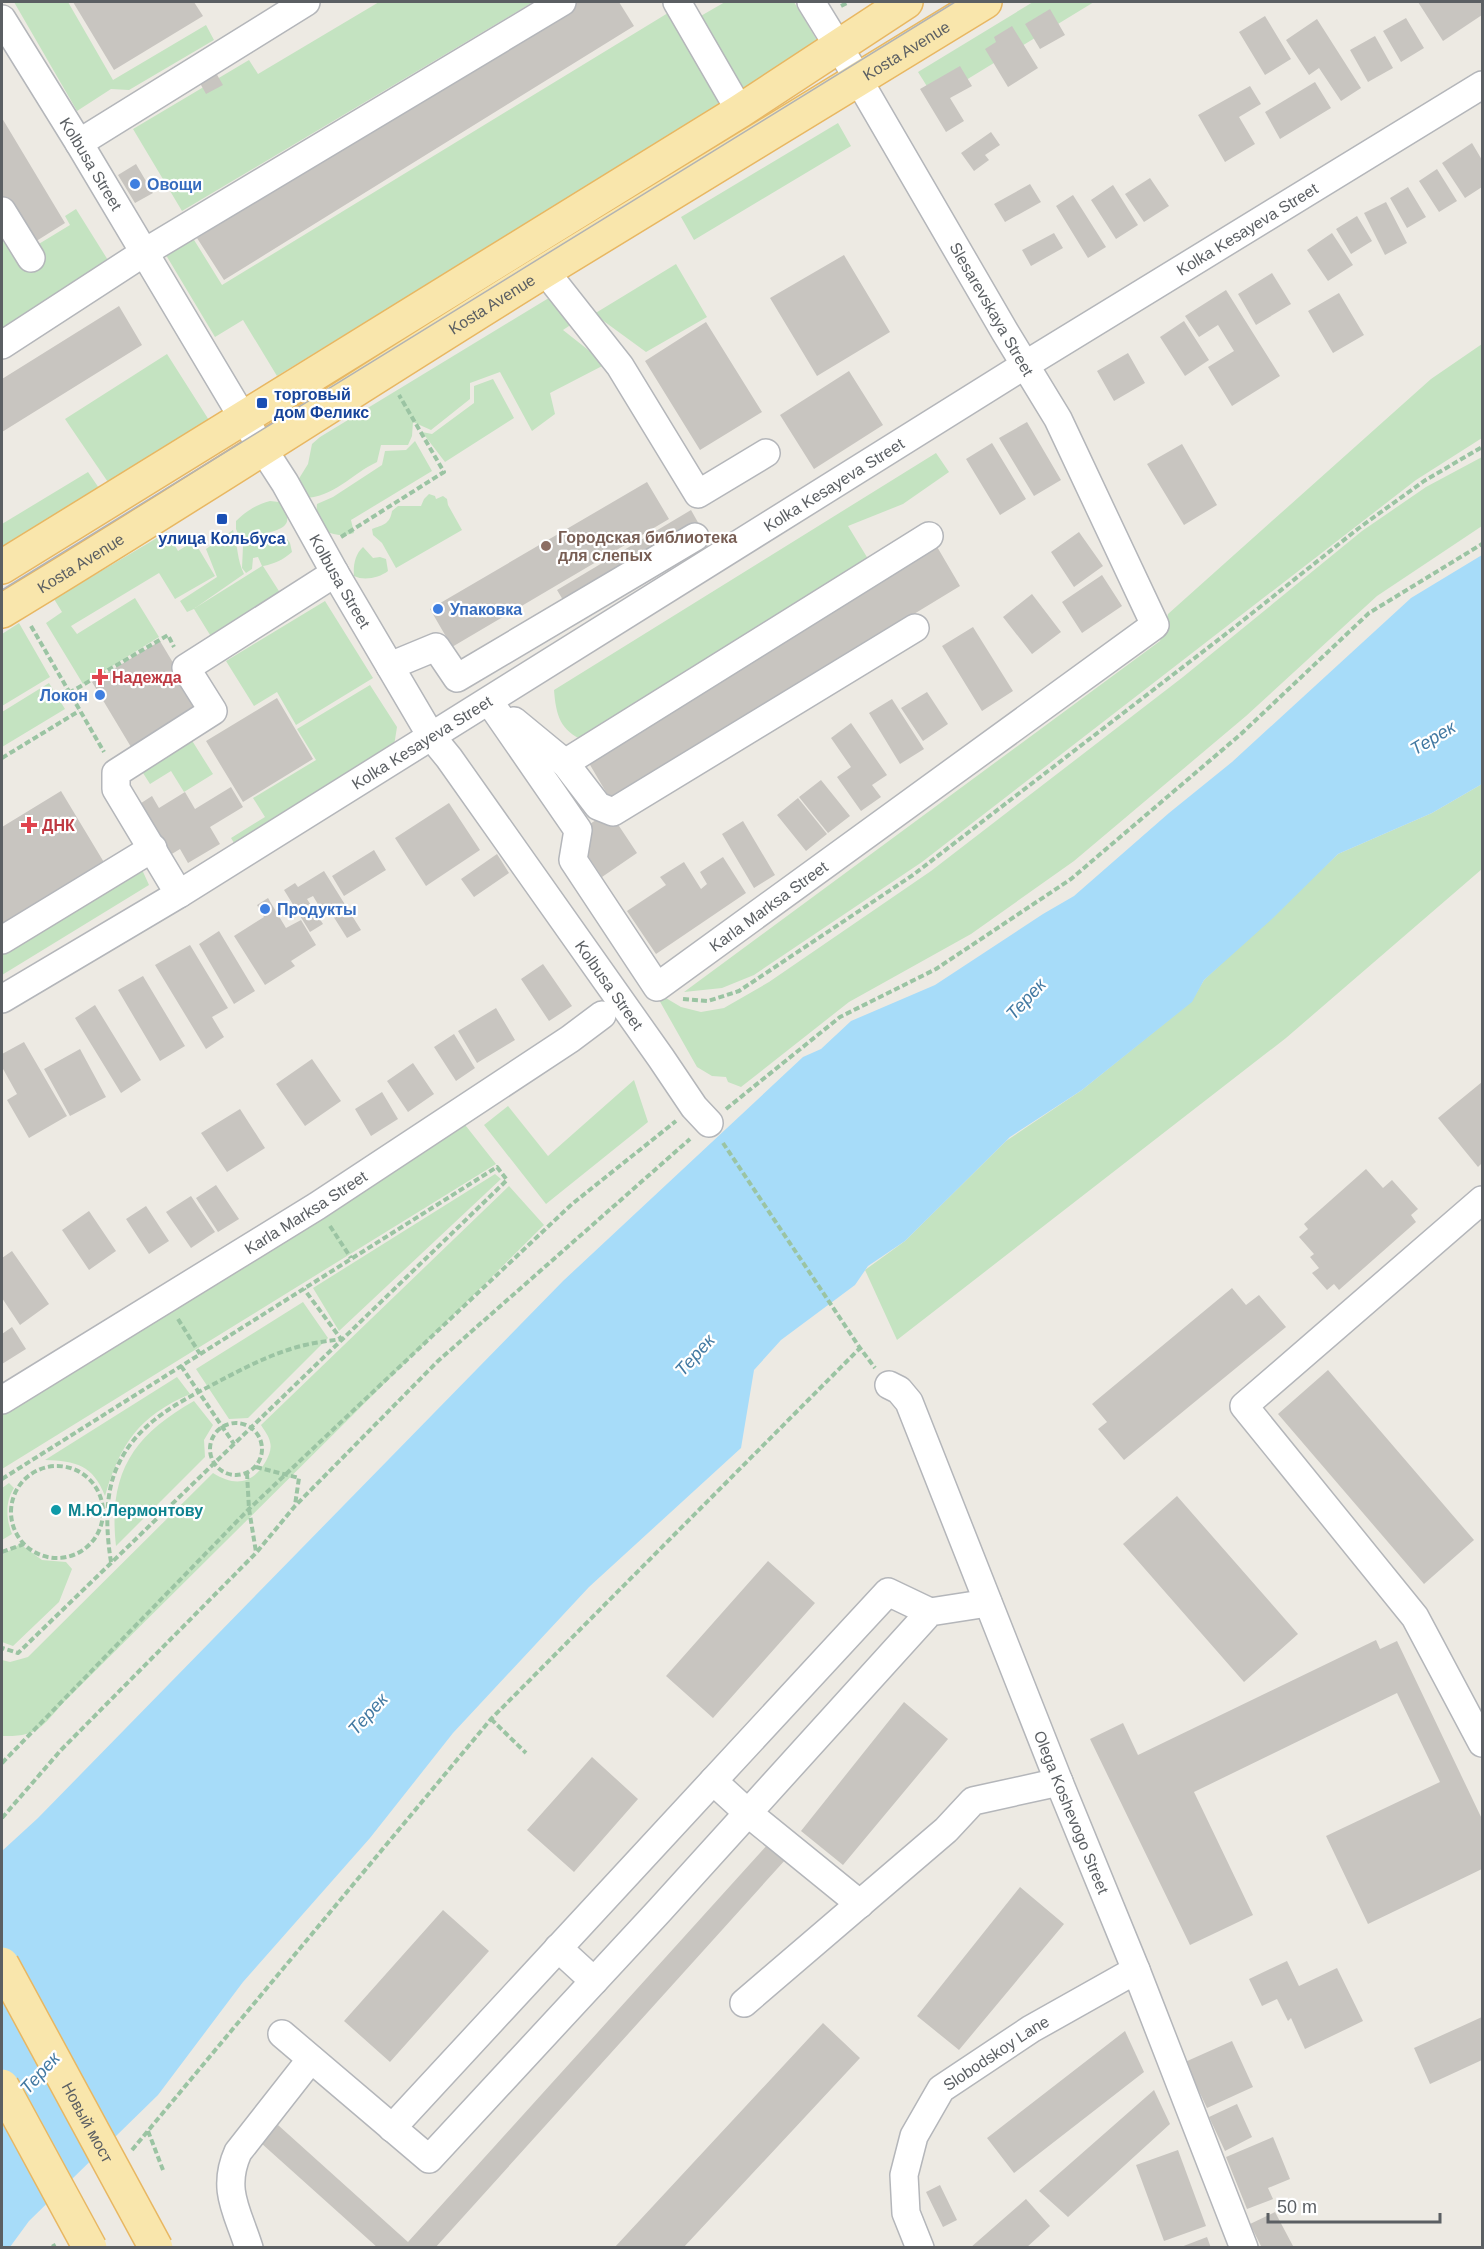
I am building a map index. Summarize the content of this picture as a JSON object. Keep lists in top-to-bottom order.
{
  "streets": {
    "main road": ["Kosta Avenue", "Новый мост"],
    "street": [
      "Kolbusa Street",
      "Kolka Kesayeva Street",
      "Slesarevskaya Street",
      "Karla Marksa Street",
      "Olega Koshevogo Street",
      "Slobodskoy Lane"
    ]
  },
  "crossings": [
    ["Kosta Avenue", "Kolbusa Street"],
    ["Kosta Avenue", "Slesarevskaya Street"],
    ["Kolbusa Street", "Kolka Kesayeva Street"],
    ["Kolka Kesayeva Street", "Slesarevskaya Street"],
    ["Slesarevskaya Street", "Karla Marksa Street"],
    ["Olega Koshevogo Street", "Slobodskoy Lane"]
  ],
  "water": ["Терек"],
  "places": {
    "other": [
      "Овощи",
      "Городская библиотека для слепых",
      "Упаковка",
      "Локон",
      "Продукты",
      "М.Ю.Лермонтову"
    ],
    "transit": ["торговый дом Феликс", "улица Кольбуса"],
    "health": ["Надежда", "ДНК"]
  },
  "scale_bar": "50 m"
}
